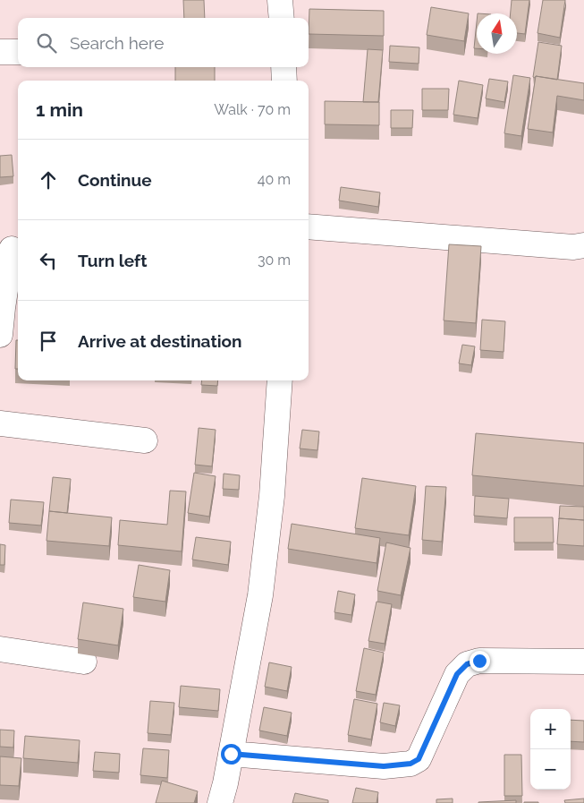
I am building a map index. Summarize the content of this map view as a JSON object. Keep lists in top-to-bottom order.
{
  "north": "top",
  "page": {
    "search": "Search here",
    "heading": ["1 min", "Walk · 70 m"],
    "list": [
      ["Continue", "40 m"],
      ["Turn left", "30 m"],
      "Arrive at destination"
    ],
    "map_buttons": ["+", "−"]
  }
}
